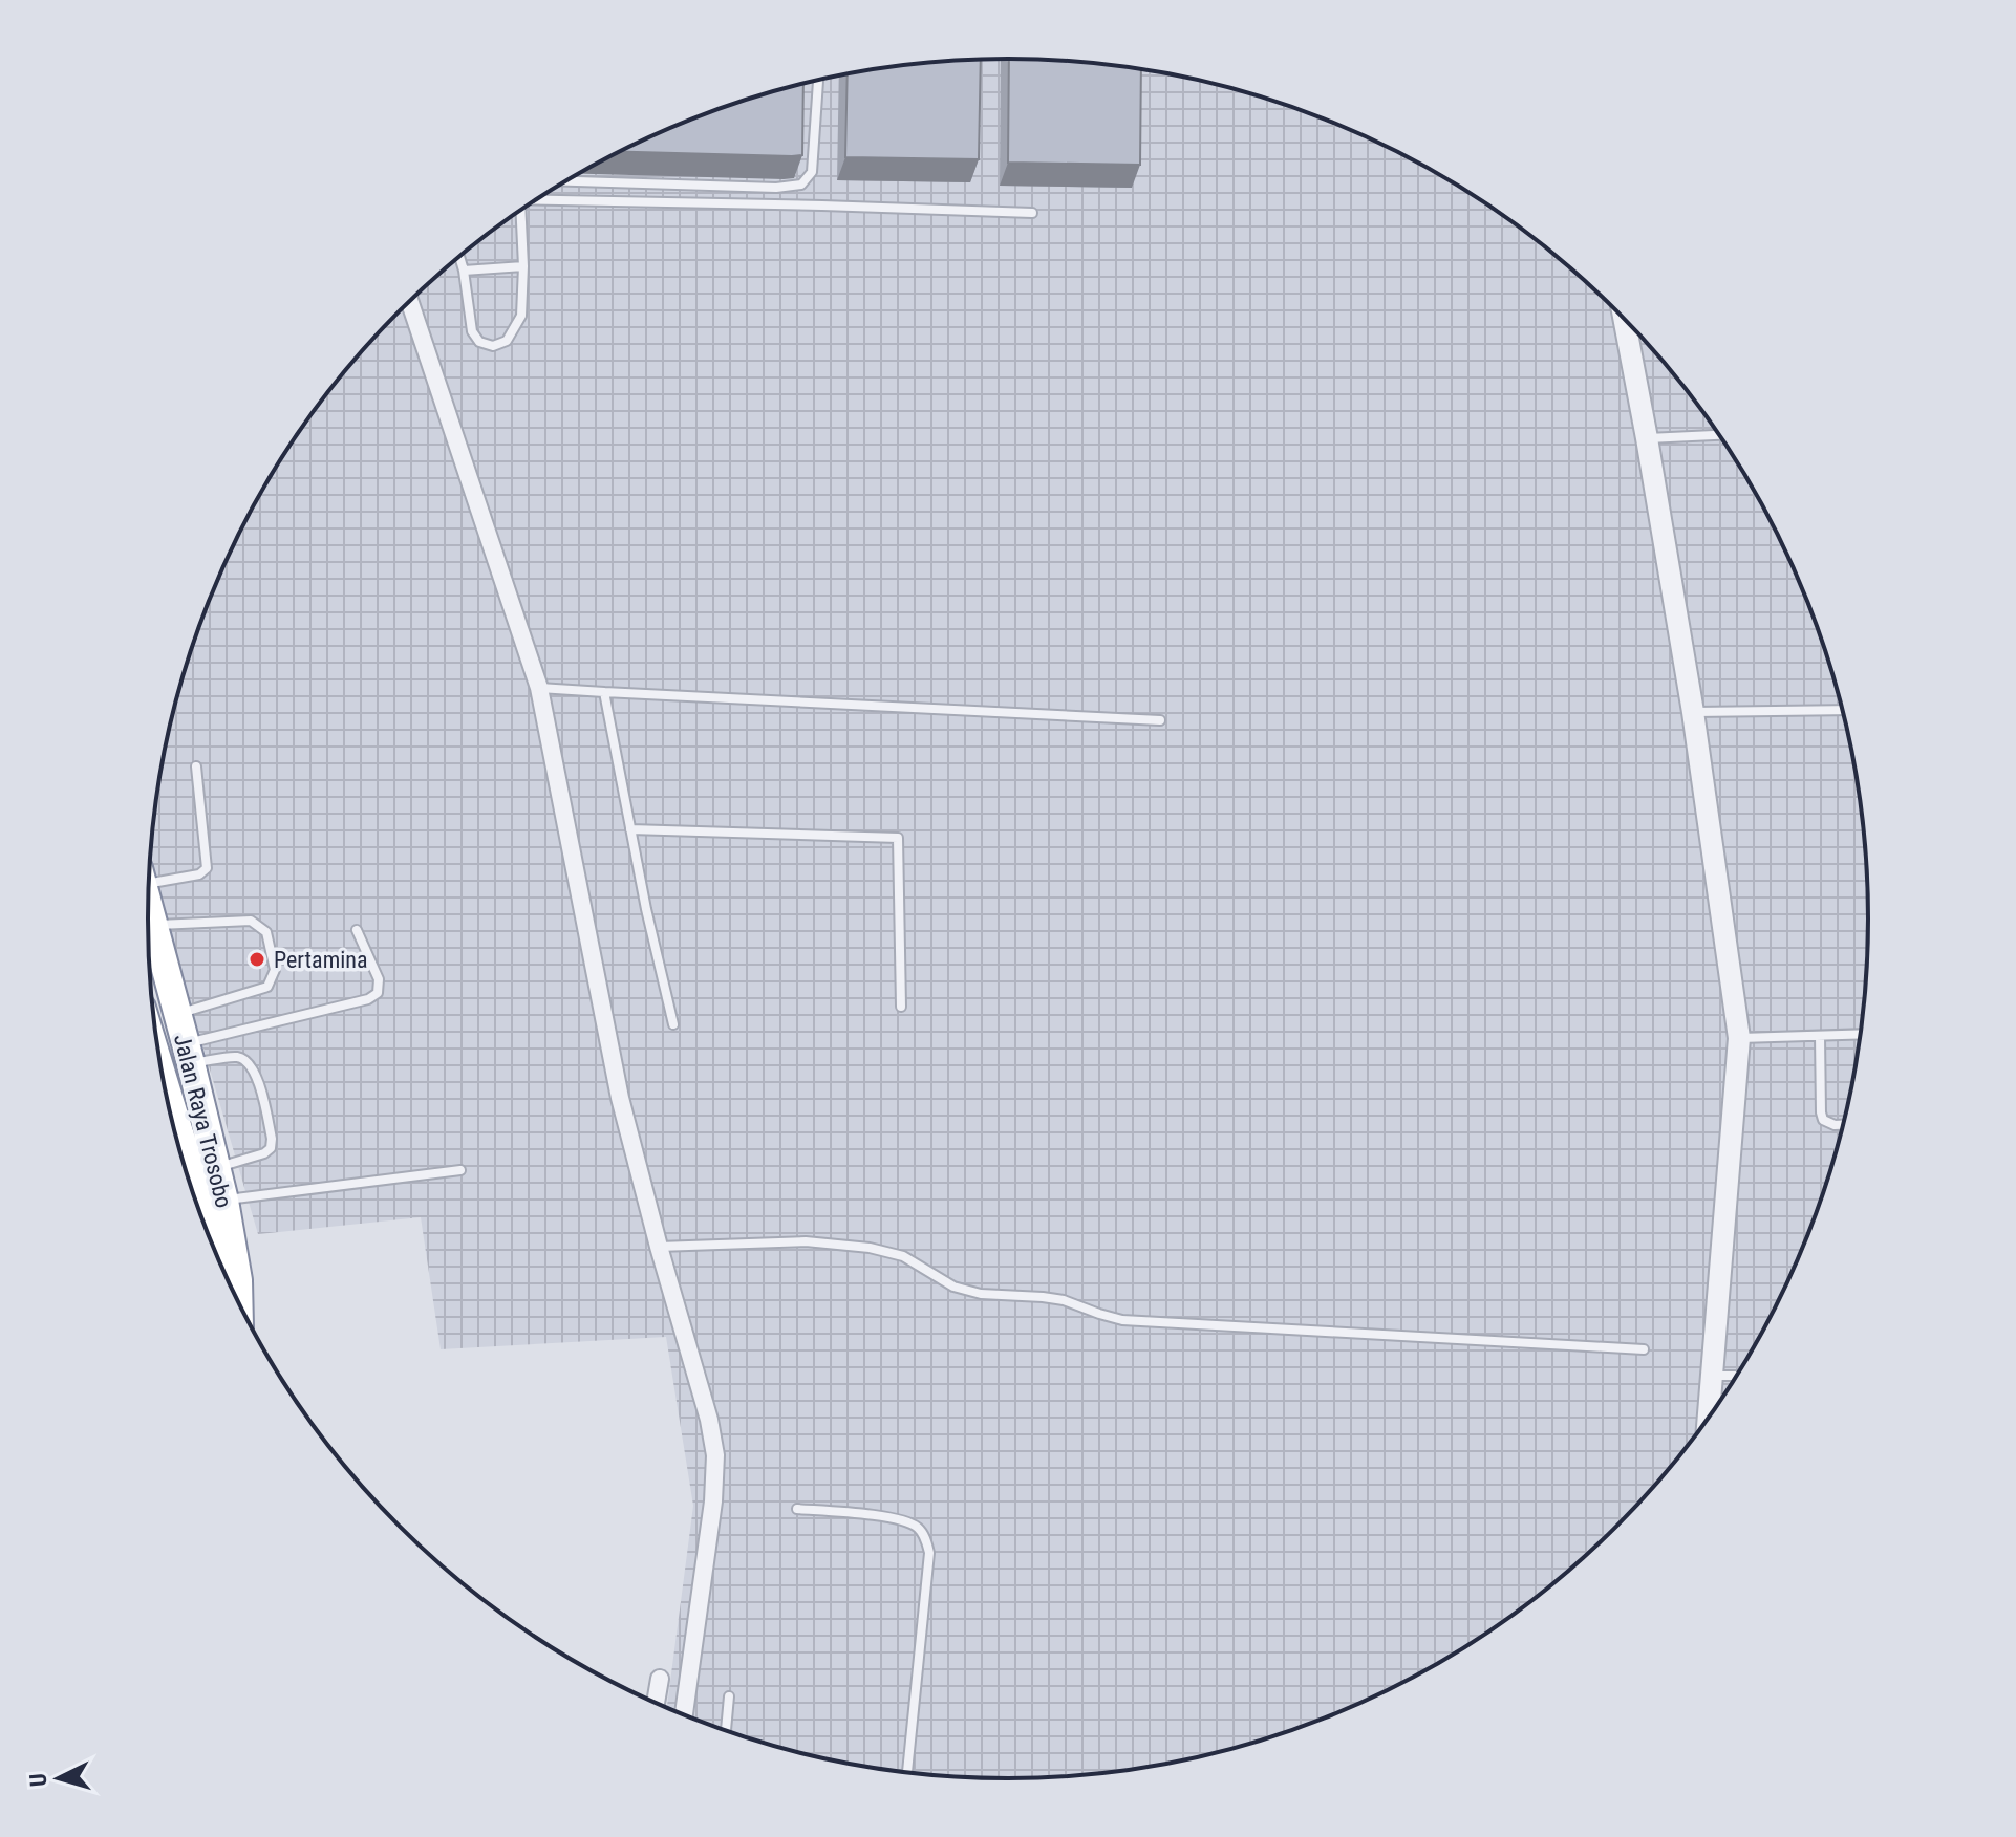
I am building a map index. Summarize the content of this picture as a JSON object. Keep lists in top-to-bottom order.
{
  "streets": {
    "highway": ["Jalan Raya Trosobo"]
  },
  "places": ["Pertamina"],
  "north": "left"
}
